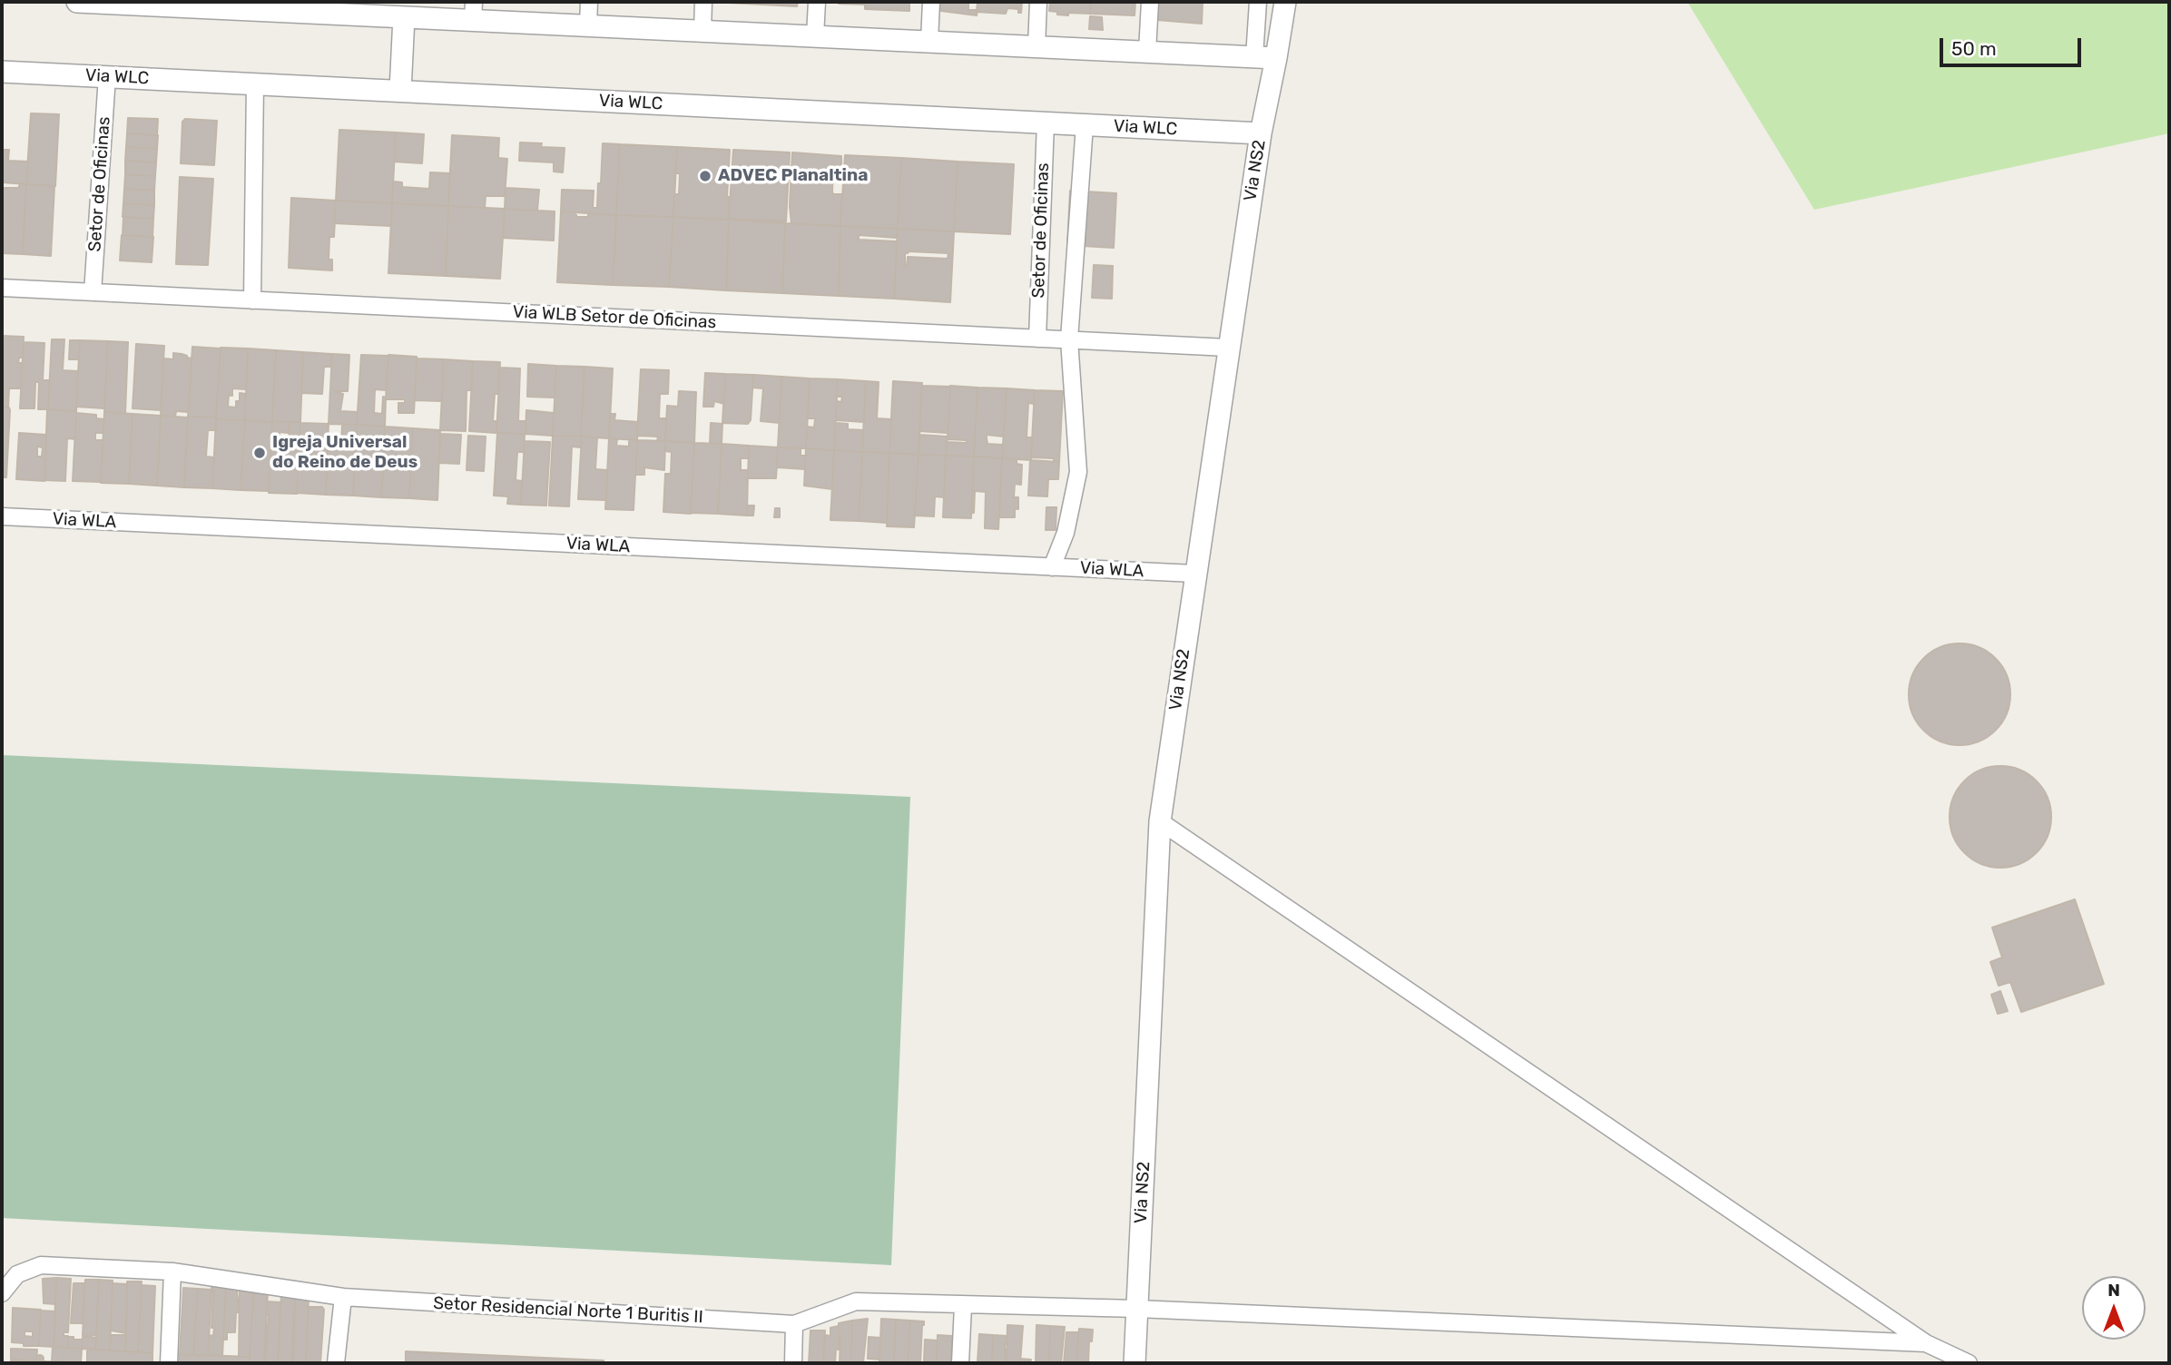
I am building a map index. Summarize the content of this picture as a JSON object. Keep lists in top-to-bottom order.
{
  "streets": {
    "street": [
      "Via WLC",
      "Via NS2",
      "Setor de Oficinas",
      "Via WLB Setor de Oficinas",
      "Via WLA",
      "Setor Residencial Norte 1 Buritis II"
    ]
  },
  "crossings": [
    ["Via WLC", "Via NS2"],
    ["Via WLC", "Setor de Oficinas"],
    ["Via NS2", "Via WLB Setor de Oficinas"],
    ["Via NS2", "Via WLA"],
    ["Via NS2", "Setor Residencial Norte 1 Buritis II"],
    ["Setor de Oficinas", "Via WLB Setor de Oficinas"]
  ],
  "places": ["ADVEC Planaltina", "Igreja Universal do Reino de Deus"],
  "scale_bar": "50 m",
  "north": "top"
}
